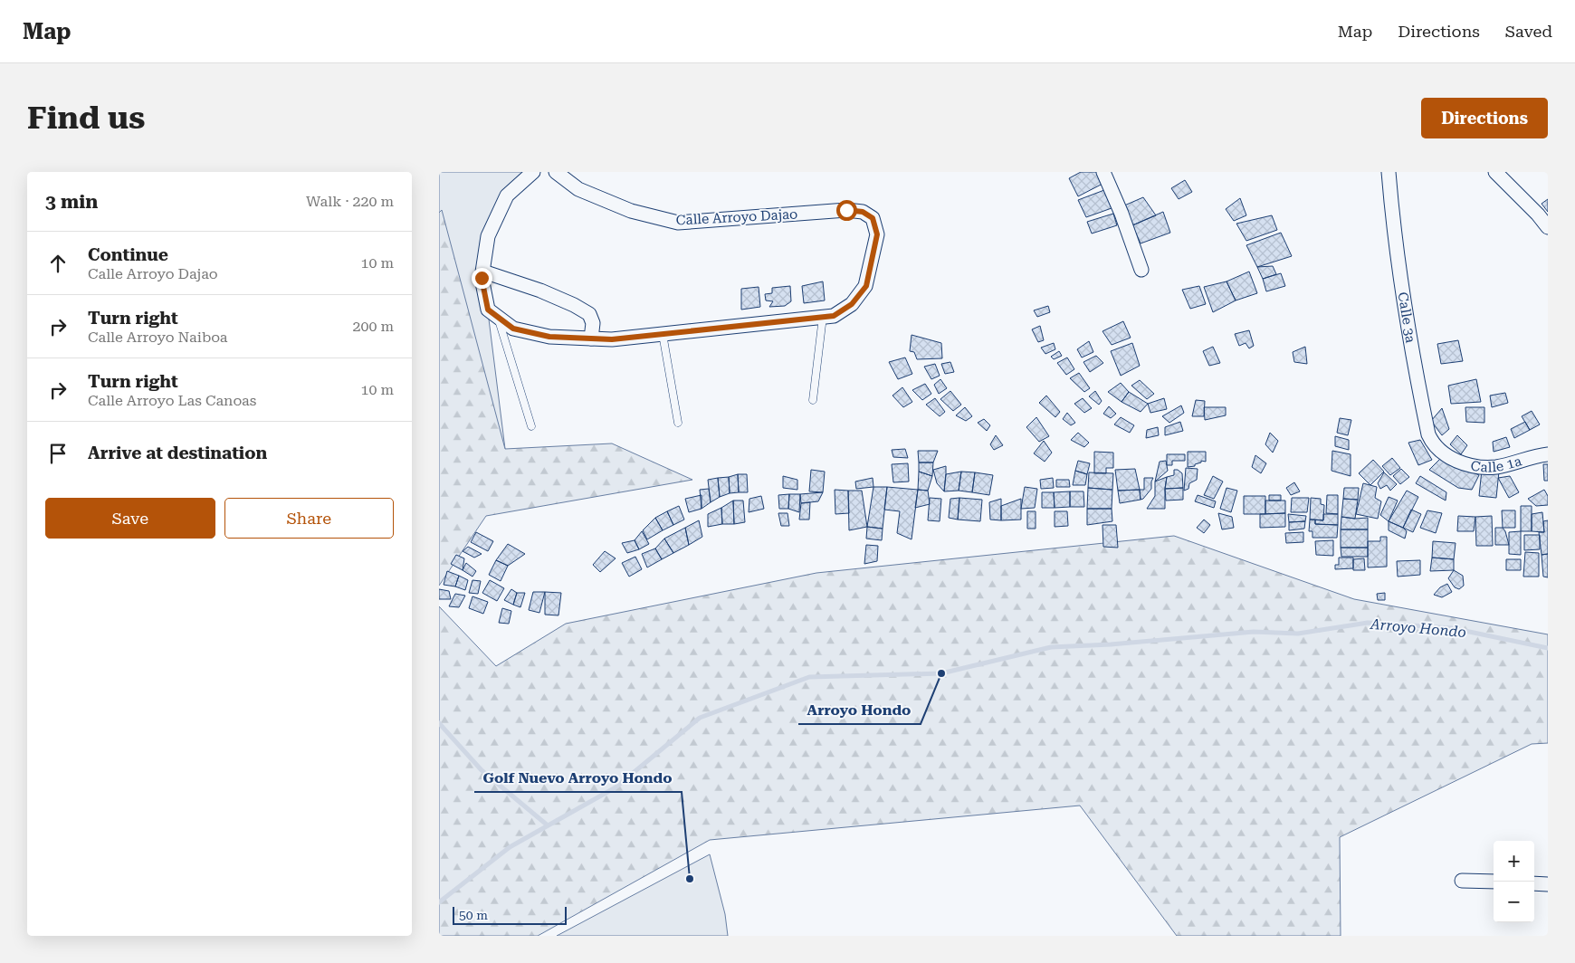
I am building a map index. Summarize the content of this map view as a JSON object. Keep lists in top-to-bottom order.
{
  "streets": {
    "street": ["Calle Arroyo Dajao", "Calle 3a", "Calle 1a"]
  },
  "crossings": [
    ["Calle 3a", "Calle 1a"]
  ],
  "water": ["Arroyo Hondo"],
  "places": ["Arroyo Hondo", "Golf Nuevo Arroyo Hondo"],
  "scale_bar": "50 m",
  "page": {
    "header": "Map",
    "nav": ["Map", "Directions", "Saved"],
    "buttons": [
      "Directions",
      ["Save", "Share"]
    ],
    "title": "Find us",
    "heading": ["3 min", "Walk · 220 m"],
    "list": [
      ["Continue", "Calle Arroyo Dajao", "10 m"],
      ["Turn right", "Calle Arroyo Naiboa", "200 m"],
      ["Turn right", "Calle Arroyo Las Canoas", "10 m"],
      "Arrive at destination"
    ],
    "map_buttons": ["+", "−"],
    "scale": "50 m"
  }
}
